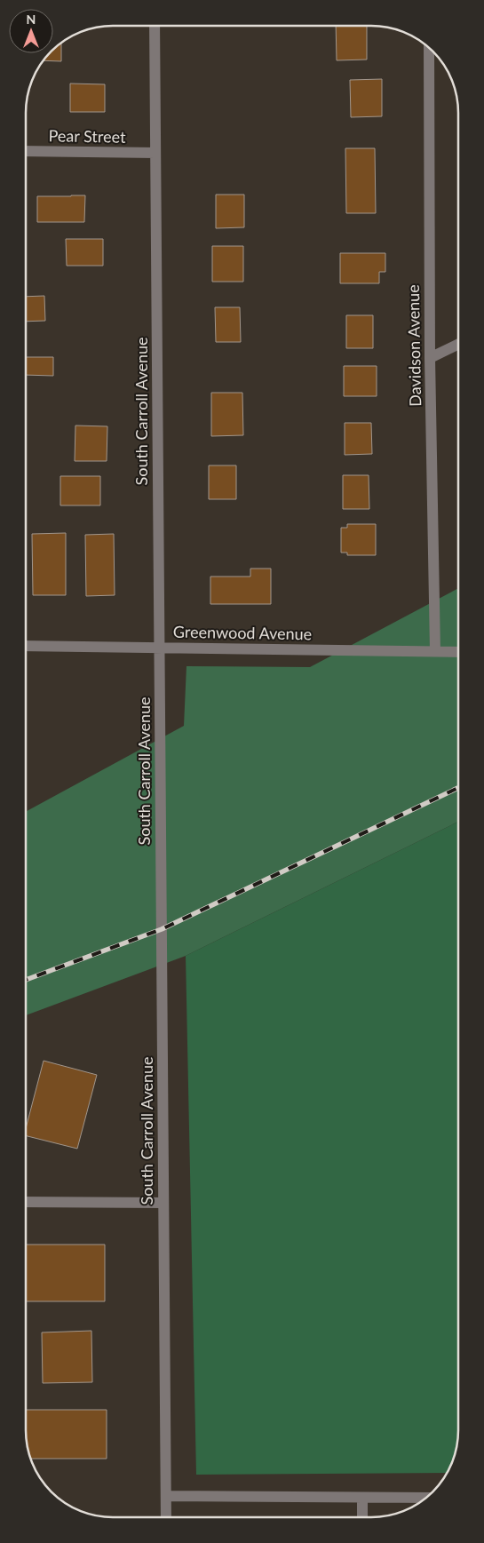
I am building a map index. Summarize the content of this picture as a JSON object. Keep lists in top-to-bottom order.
{
  "streets": {
    "street": [
      "Pear Street",
      "Davidson Avenue",
      "South Carroll Avenue",
      "Greenwood Avenue"
    ]
  },
  "crossings": [
    ["Pear Street", "South Carroll Avenue"],
    ["Davidson Avenue", "Greenwood Avenue"],
    ["South Carroll Avenue", "Greenwood Avenue"]
  ],
  "north": "top"
}
